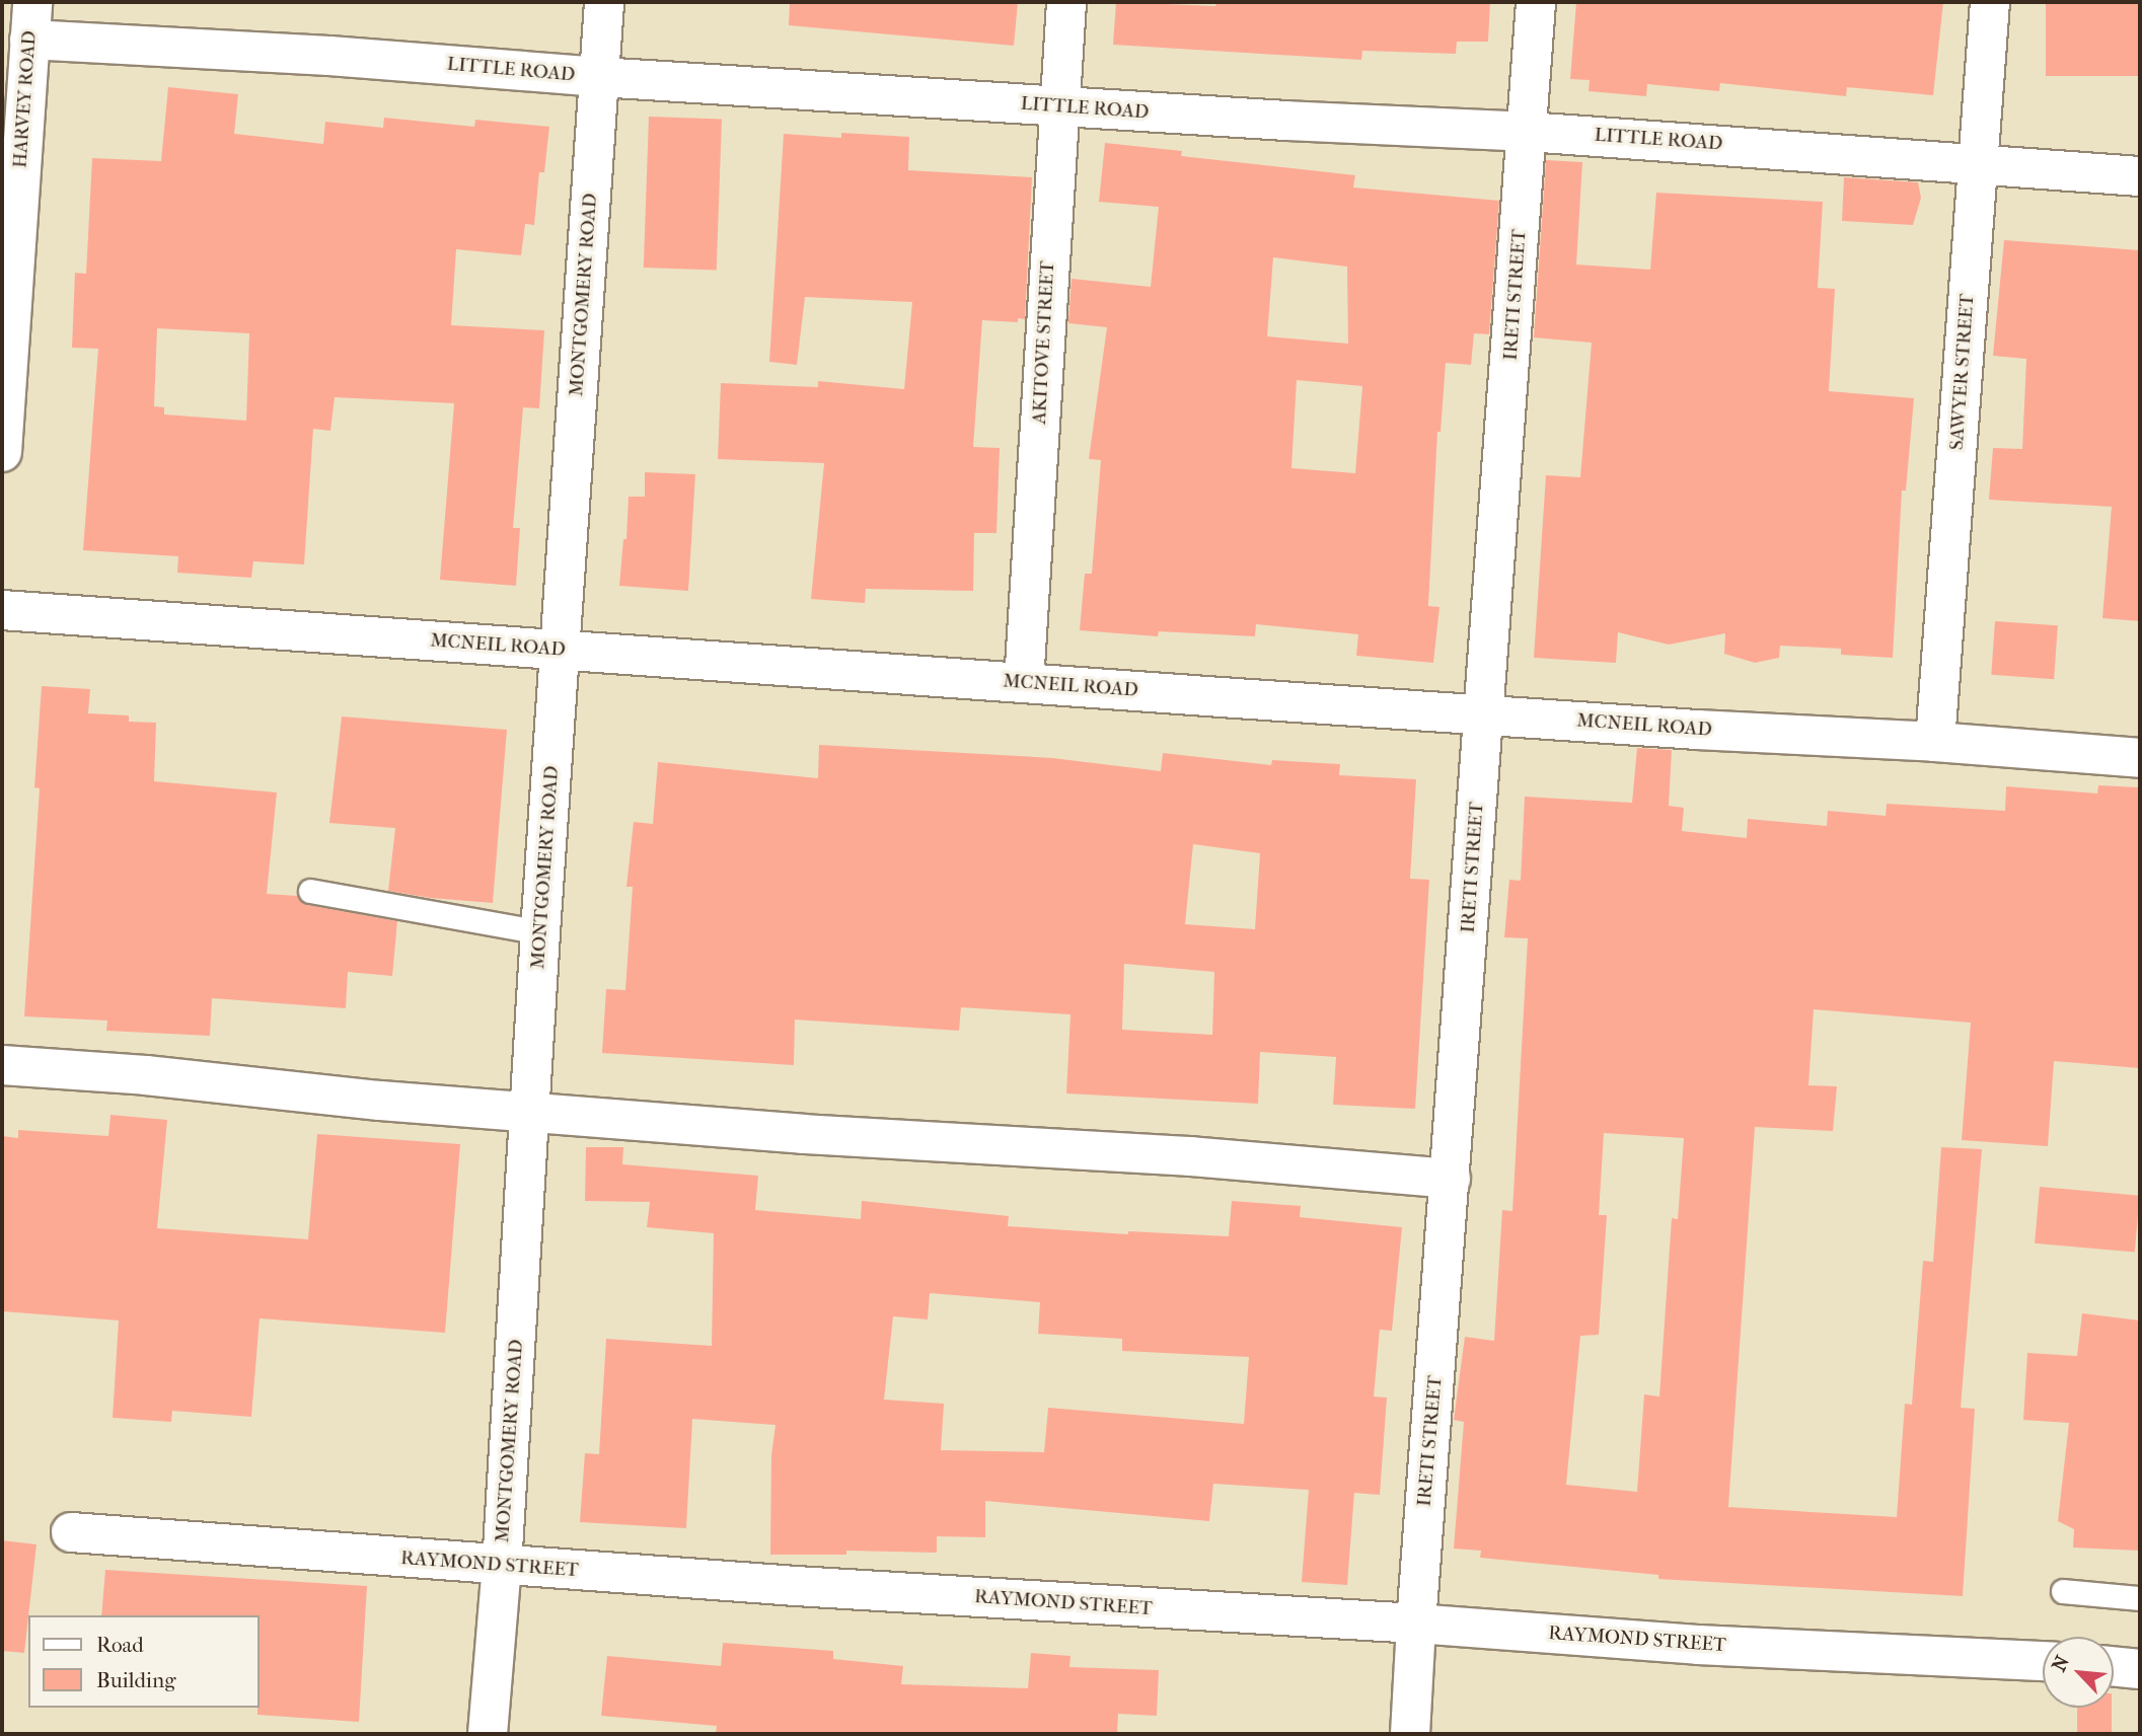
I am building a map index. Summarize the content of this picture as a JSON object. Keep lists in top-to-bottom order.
{
  "streets": {
    "street": [
      "LITTLE ROAD",
      "HARVEY ROAD",
      "MONTGOMERY ROAD",
      "IRETI STREET",
      "AKITOVE STREET",
      "SAWYER STREET",
      "MCNEIL ROAD",
      "RAYMOND STREET"
    ]
  },
  "crossings": [
    ["LITTLE ROAD", "HARVEY ROAD"],
    ["LITTLE ROAD", "MONTGOMERY ROAD"],
    ["LITTLE ROAD", "IRETI STREET"],
    ["LITTLE ROAD", "AKITOVE STREET"],
    ["LITTLE ROAD", "SAWYER STREET"],
    ["MONTGOMERY ROAD", "MCNEIL ROAD"],
    ["MONTGOMERY ROAD", "RAYMOND STREET"],
    ["IRETI STREET", "MCNEIL ROAD"],
    ["IRETI STREET", "RAYMOND STREET"],
    ["AKITOVE STREET", "MCNEIL ROAD"],
    ["SAWYER STREET", "MCNEIL ROAD"]
  ],
  "legend": ["Road", "Building"],
  "north": "top left"
}
